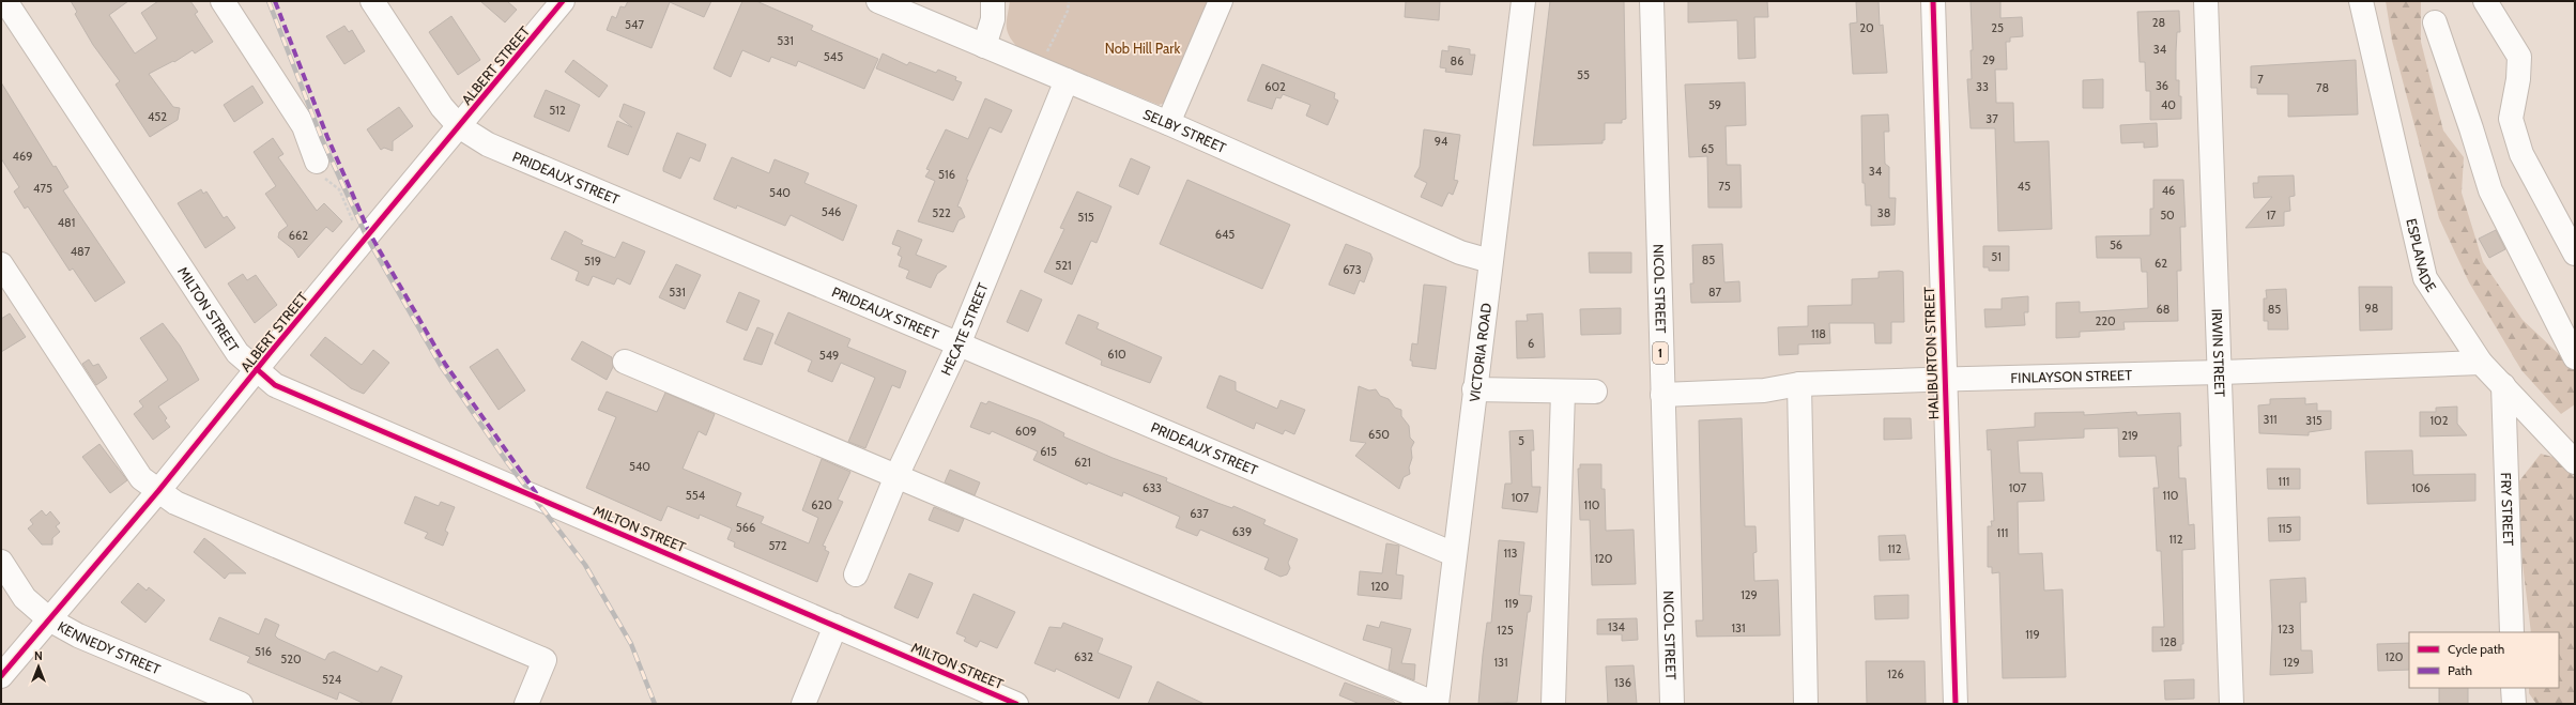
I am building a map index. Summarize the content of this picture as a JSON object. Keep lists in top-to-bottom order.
{
  "streets": {
    "main road": [
      "ALBERT STREET",
      "SELBY STREET",
      "PRIDEAUX STREET",
      "ESPLANADE",
      "NICOL STREET",
      "MILTON STREET",
      "HECATE STREET",
      "VICTORIA ROAD",
      "IRWIN STREET",
      "1",
      "HALIBURTON STREET",
      "FINLAYSON STREET",
      "FRY STREET",
      "KENNEDY STREET"
    ]
  },
  "crossings": [
    ["ALBERT STREET", "PRIDEAUX STREET"],
    ["ALBERT STREET", "MILTON STREET"],
    ["ALBERT STREET", "KENNEDY STREET"],
    ["SELBY STREET", "HECATE STREET"],
    ["SELBY STREET", "VICTORIA ROAD"],
    ["PRIDEAUX STREET", "HECATE STREET"],
    ["PRIDEAUX STREET", "VICTORIA ROAD"],
    ["ESPLANADE", "FINLAYSON STREET"],
    ["ESPLANADE", "FRY STREET"],
    ["NICOL STREET", "FINLAYSON STREET"],
    ["IRWIN STREET", "FINLAYSON STREET"],
    ["HALIBURTON STREET", "FINLAYSON STREET"]
  ],
  "parks": ["Nob Hill Park"],
  "house_numbers": [
    "28",
    "547",
    "20",
    "25",
    "531",
    "34",
    "545",
    "29",
    "86",
    "55",
    "7",
    "36",
    "602",
    "33",
    "78",
    "59",
    "40",
    "512",
    "452",
    "37",
    "94",
    "65",
    "469",
    "34",
    "516",
    "75",
    "45",
    "475",
    "46",
    "540",
    "546",
    "522",
    "38",
    "50",
    "17",
    "515",
    "481",
    "645",
    "662",
    "56",
    "487",
    "51",
    "85",
    "519",
    "62",
    "521",
    "673",
    "531",
    "87",
    "98",
    "68",
    "85",
    "220",
    "118",
    "6",
    "610",
    "549",
    "311",
    "315",
    "102",
    "609",
    "650",
    "219",
    "5",
    "615",
    "621",
    "540",
    "111",
    "633",
    "107",
    "106",
    "554",
    "110",
    "107",
    "620",
    "110",
    "637",
    "566",
    "115",
    "639",
    "111",
    "112",
    "572",
    "112",
    "113",
    "120",
    "120",
    "129",
    "119",
    "134",
    "131",
    "123",
    "125",
    "119",
    "128",
    "516",
    "632",
    "120",
    "520",
    "131",
    "129",
    "126",
    "524",
    "136"
  ],
  "legend": ["Cycle path", "Path"],
  "north": "top"
}
